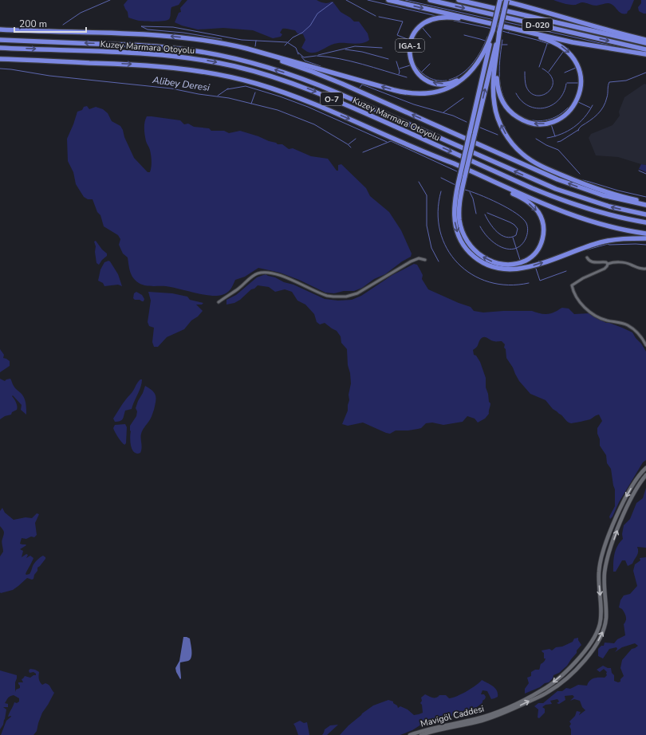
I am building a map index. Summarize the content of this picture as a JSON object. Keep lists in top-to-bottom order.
{
  "streets": {
    "highway": [
      "D-020",
      "IGA-1",
      "Kuzey Marmara Otoyolu",
      "O-7"
    ],
    "main road": ["Mavigöl Caddesi"]
  },
  "water": ["Alibey Deresi"],
  "scale_bar": "200 m"
}
